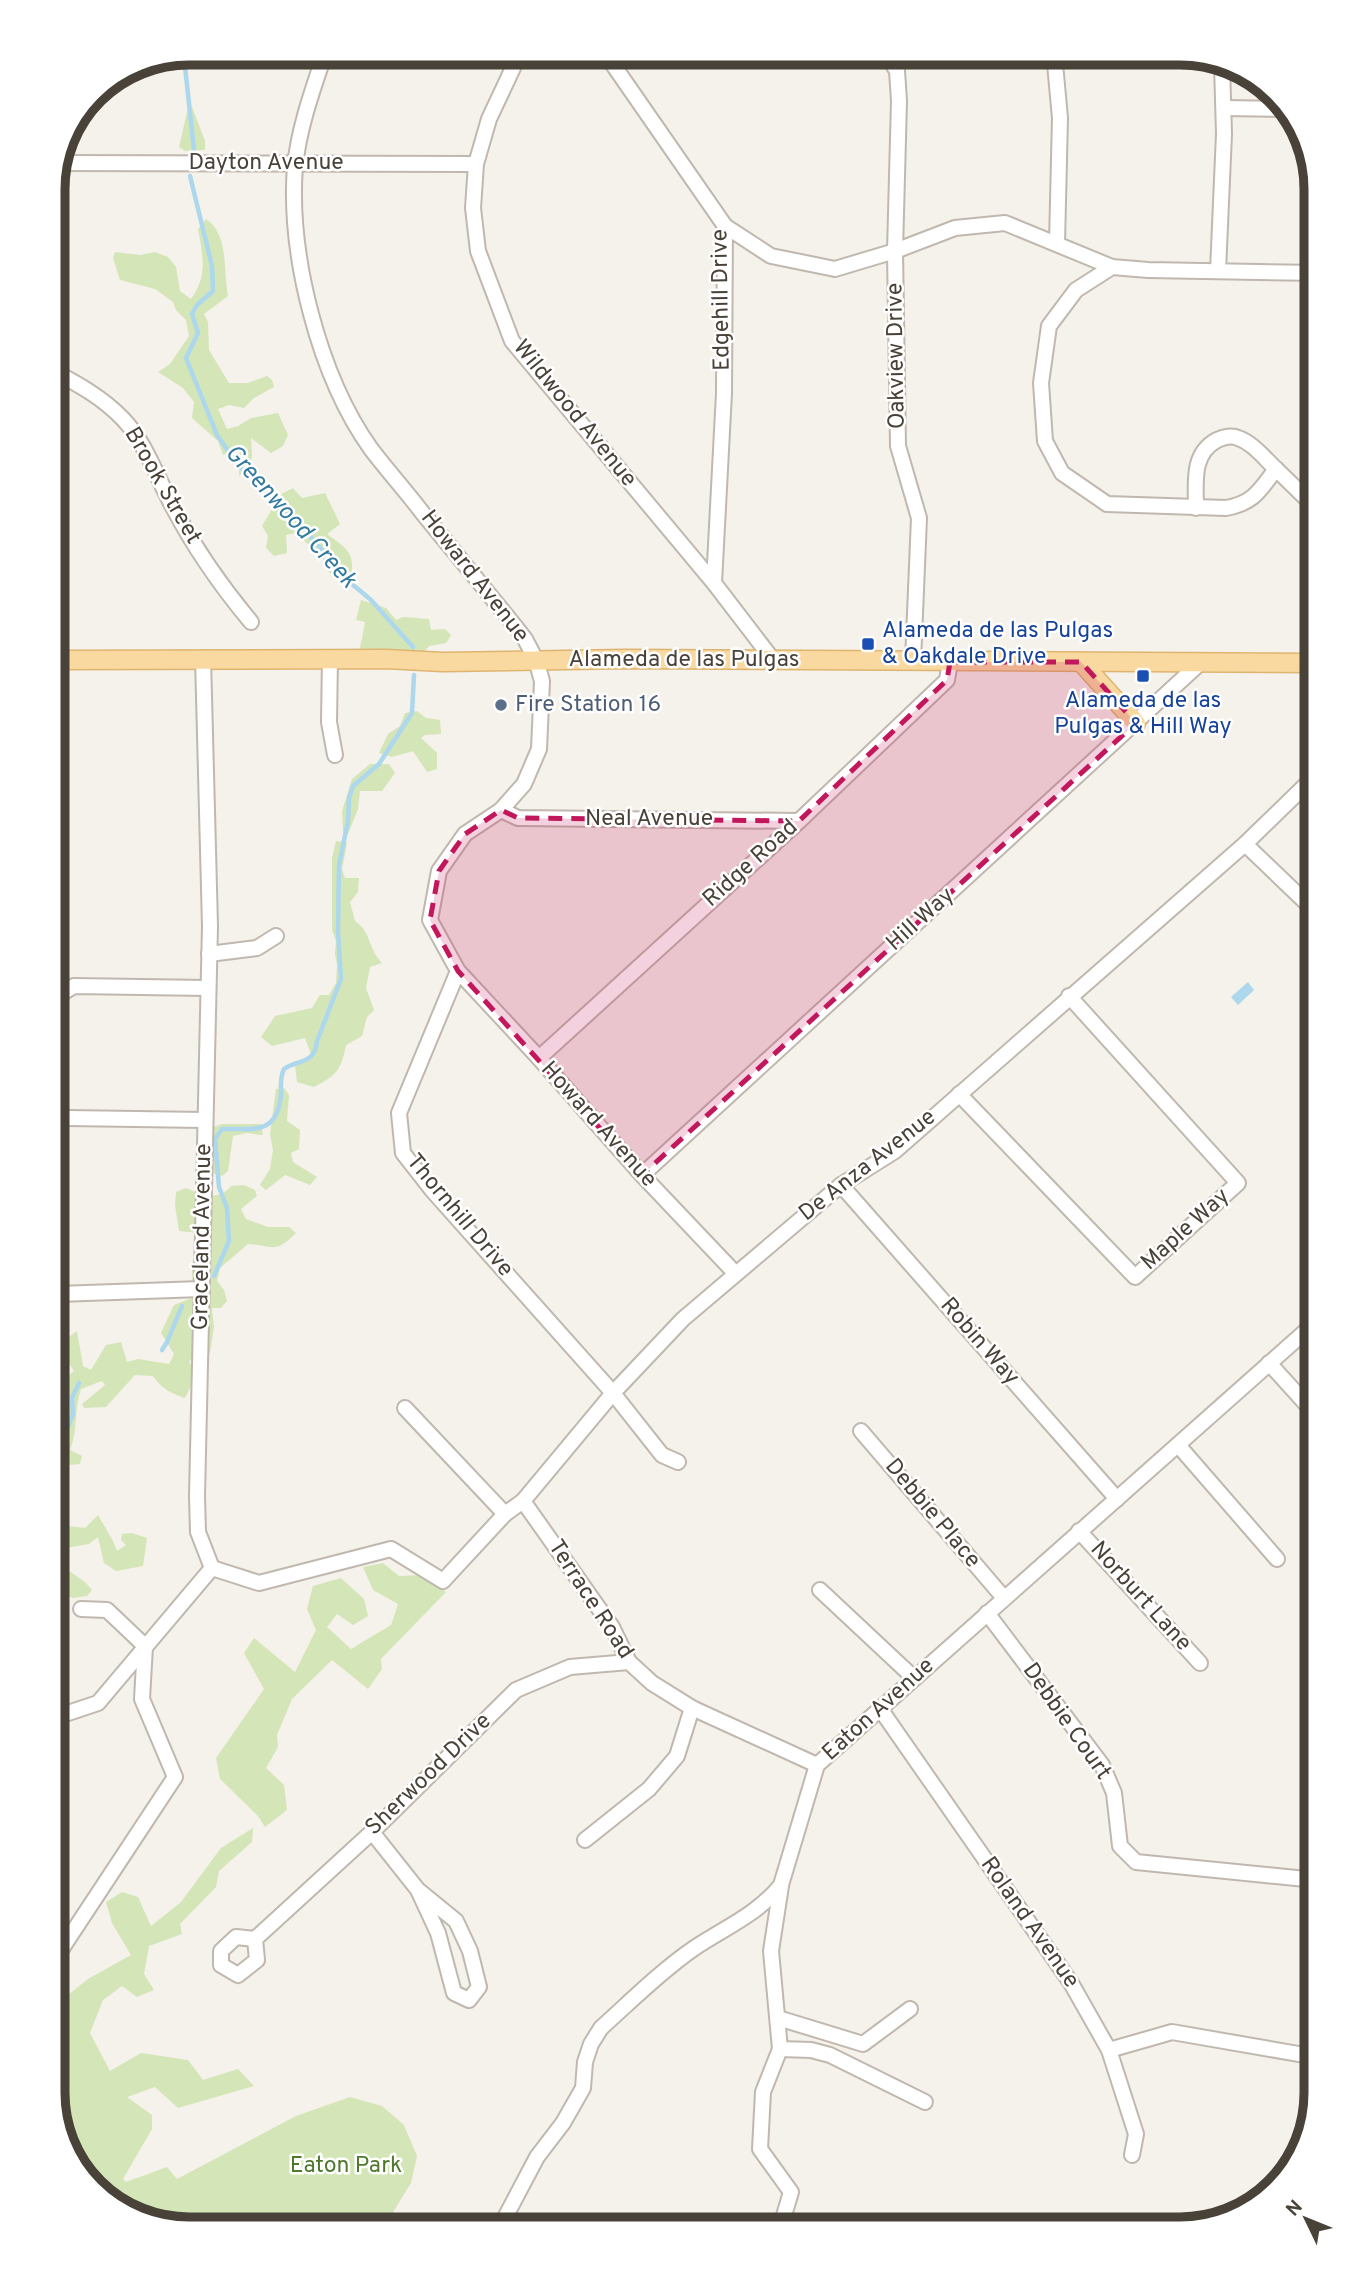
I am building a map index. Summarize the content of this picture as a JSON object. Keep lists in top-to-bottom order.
{
  "streets": {
    "main road": ["Alameda de las Pulgas"],
    "street": [
      "Dayton Avenue",
      "Edgehill Drive",
      "Oakview Drive",
      "Wildwood Avenue",
      "Brook Street",
      "Howard Avenue",
      "Neal Avenue",
      "Ridge Road",
      "Hill Way",
      "De Anza Avenue",
      "Thornhill Drive",
      "Maple Way",
      "Graceland Avenue",
      "Robin Way",
      "Debbie Place",
      "Norburt Lane",
      "Terrace Road",
      "Eaton Avenue",
      "Debbie Court",
      "Sherwood Drive",
      "Roland Avenue"
    ]
  },
  "crossings": [
    ["Dayton Avenue", "Wildwood Avenue"],
    ["Dayton Avenue", "Howard Avenue"],
    ["Edgehill Drive", "Wildwood Avenue"],
    ["Oakview Drive", "Alameda de las Pulgas"],
    ["Wildwood Avenue", "Alameda de las Pulgas"],
    ["Howard Avenue", "Alameda de las Pulgas"],
    ["Howard Avenue", "Neal Avenue"],
    ["Howard Avenue", "Ridge Road"],
    ["Howard Avenue", "Hill Way"],
    ["Howard Avenue", "De Anza Avenue"],
    ["Howard Avenue", "Thornhill Drive"],
    ["Alameda de las Pulgas", "Ridge Road"],
    ["Alameda de las Pulgas", "Hill Way"],
    ["Alameda de las Pulgas", "Graceland Avenue"],
    ["Neal Avenue", "Ridge Road"],
    ["De Anza Avenue", "Thornhill Drive"],
    ["De Anza Avenue", "Maple Way"],
    ["De Anza Avenue", "Graceland Avenue"],
    ["De Anza Avenue", "Robin Way"],
    ["De Anza Avenue", "Terrace Road"],
    ["Robin Way", "Eaton Avenue"],
    ["Debbie Place", "Eaton Avenue"],
    ["Norburt Lane", "Eaton Avenue"],
    ["Terrace Road", "Eaton Avenue"],
    ["Terrace Road", "Sherwood Drive"],
    ["Eaton Avenue", "Debbie Court"],
    ["Eaton Avenue", "Roland Avenue"]
  ],
  "water": ["Greenwood Creek"],
  "parks": ["Eaton Park"],
  "places": {
    "transit": ["Alameda de las Pulgas & Oakdale Drive", "Alameda de las Pulgas & Hill Way"],
    "other": ["Fire Station 16"]
  },
  "north": "top left"
}
